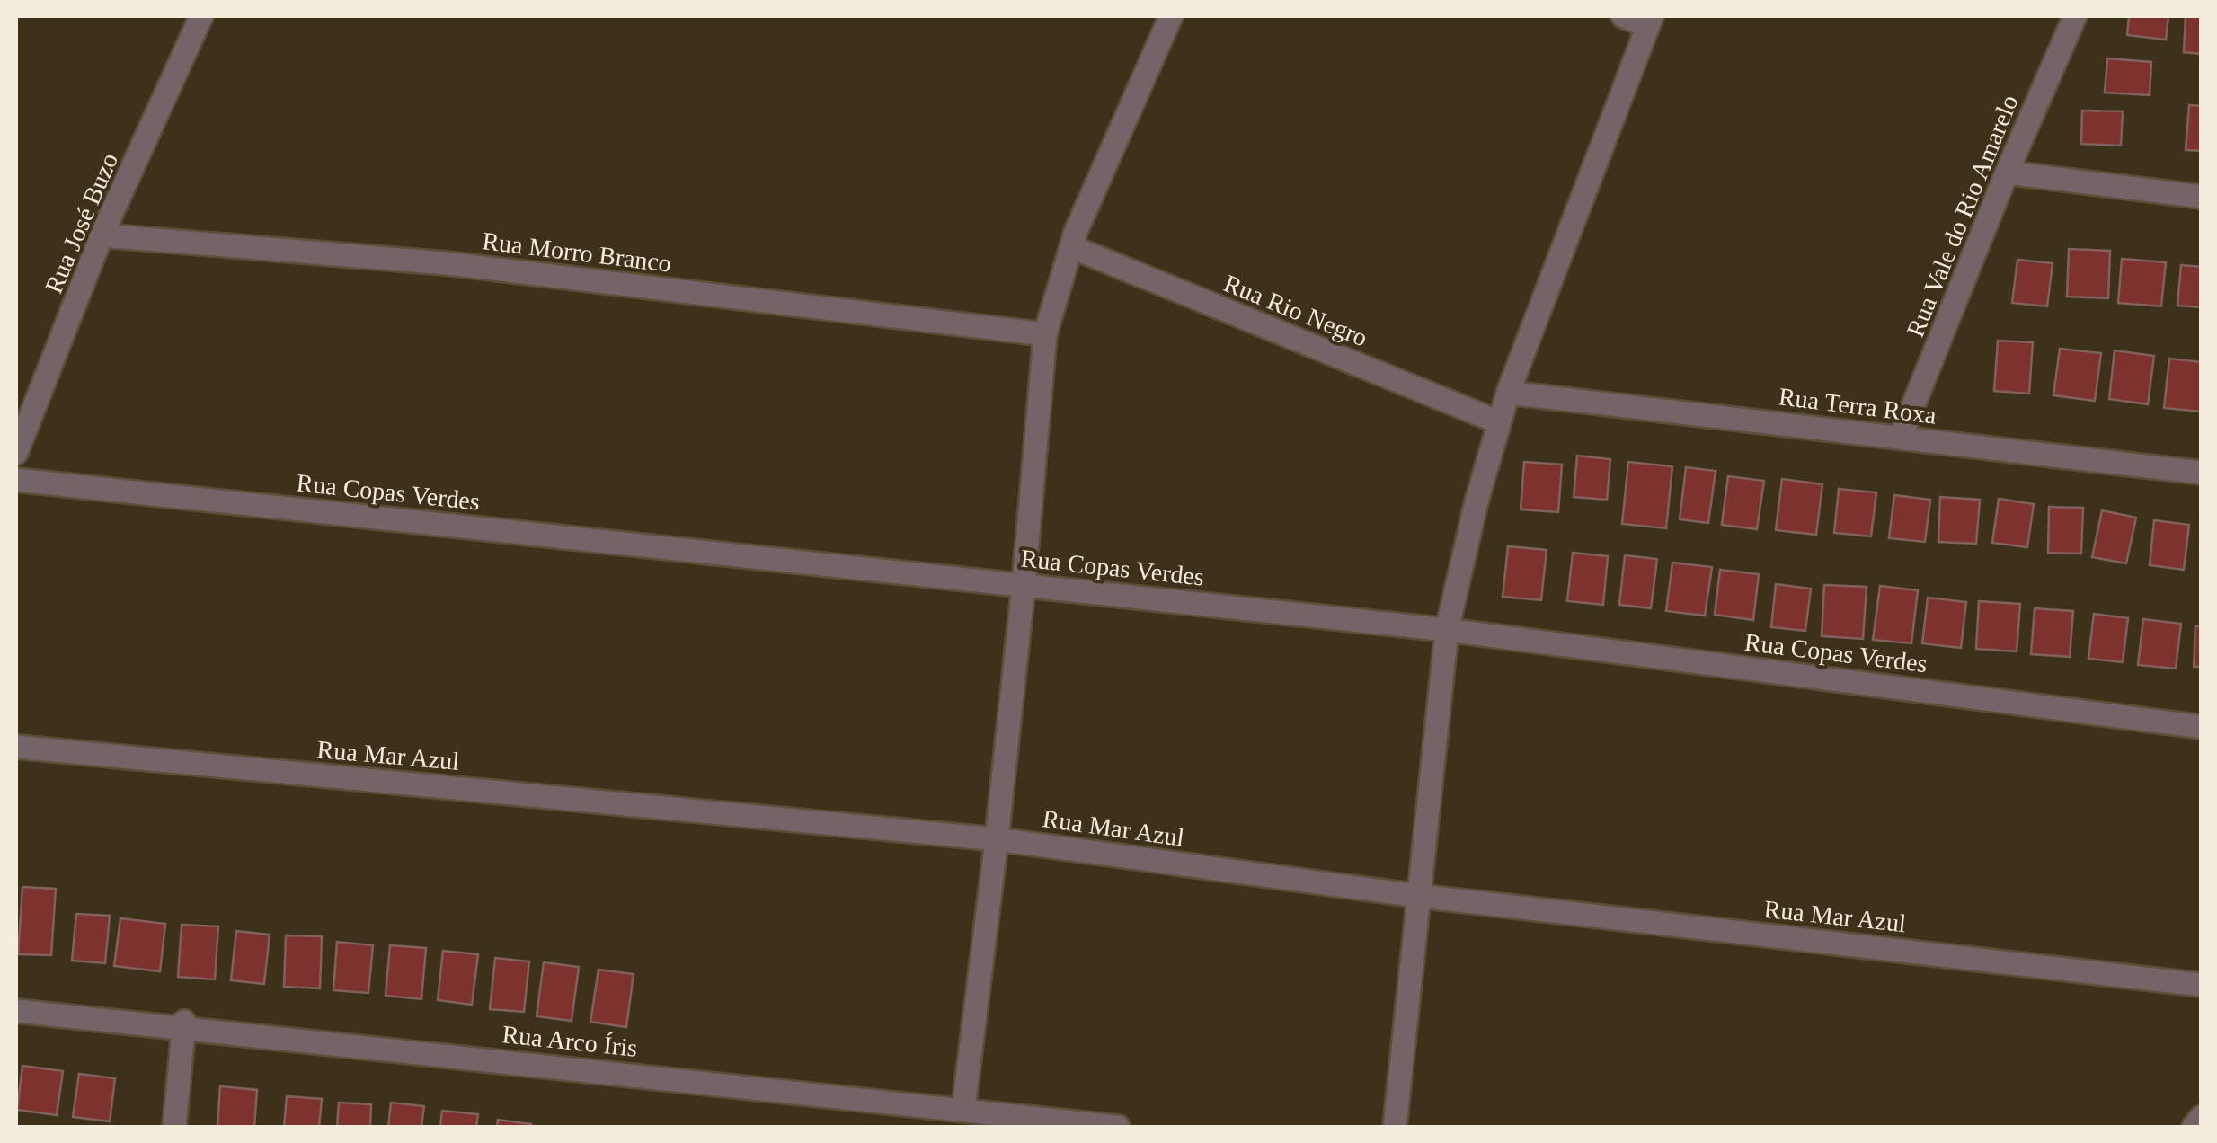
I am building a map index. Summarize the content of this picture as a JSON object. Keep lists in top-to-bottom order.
{
  "streets": {
    "street": [
      "Rua Vale do Rio Amarelo",
      "Rua José Buzo",
      "Rua Morro Branco",
      "Rua Rio Negro",
      "Rua Terra Roxa",
      "Rua Copas Verdes",
      "Rua Mar Azul",
      "Rua Arco Íris"
    ]
  },
  "crossings": [
    ["Rua Vale do Rio Amarelo", "Rua Terra Roxa"],
    ["Rua José Buzo", "Rua Morro Branco"]
  ]
}
